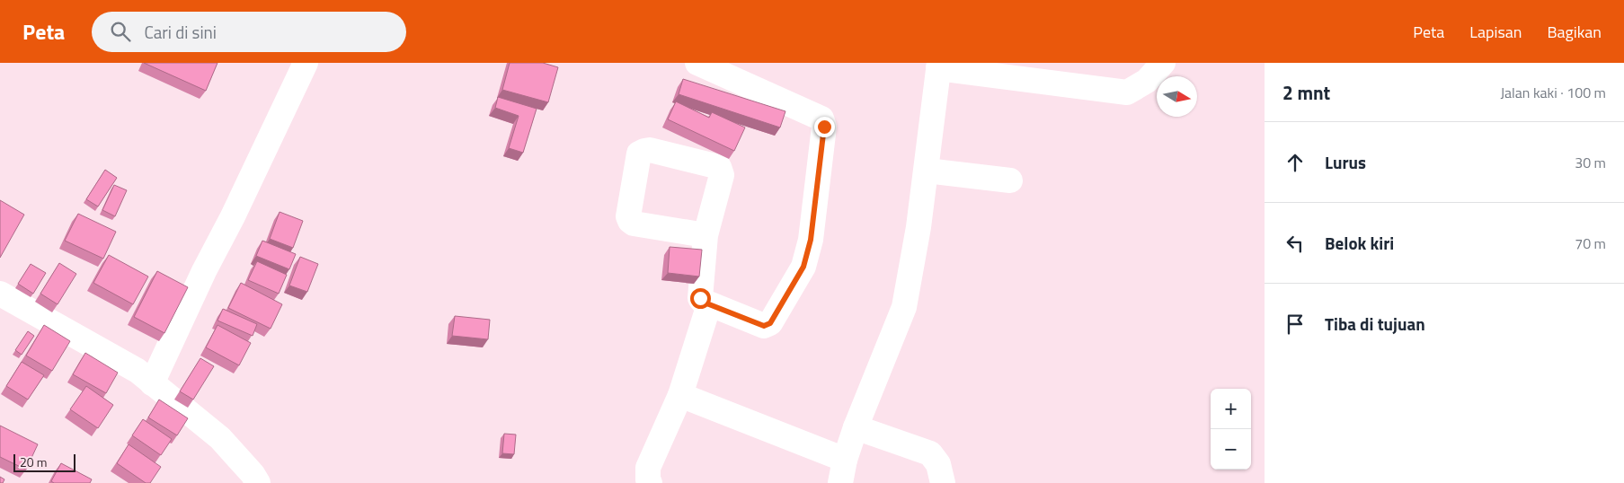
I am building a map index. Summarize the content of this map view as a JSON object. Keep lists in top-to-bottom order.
{
  "scale_bar": "20 m",
  "north": "right",
  "page": {
    "header": "Peta",
    "search": "Cari di sini",
    "nav": ["Peta", "Lapisan", "Bagikan"],
    "heading": ["2 mnt", "Jalan kaki · 100 m"],
    "list": [
      ["Lurus", "30 m"],
      ["Belok kiri", "70 m"],
      "Tiba di tujuan"
    ],
    "map_buttons": ["+", "−"],
    "scale": "20 m"
  }
}
